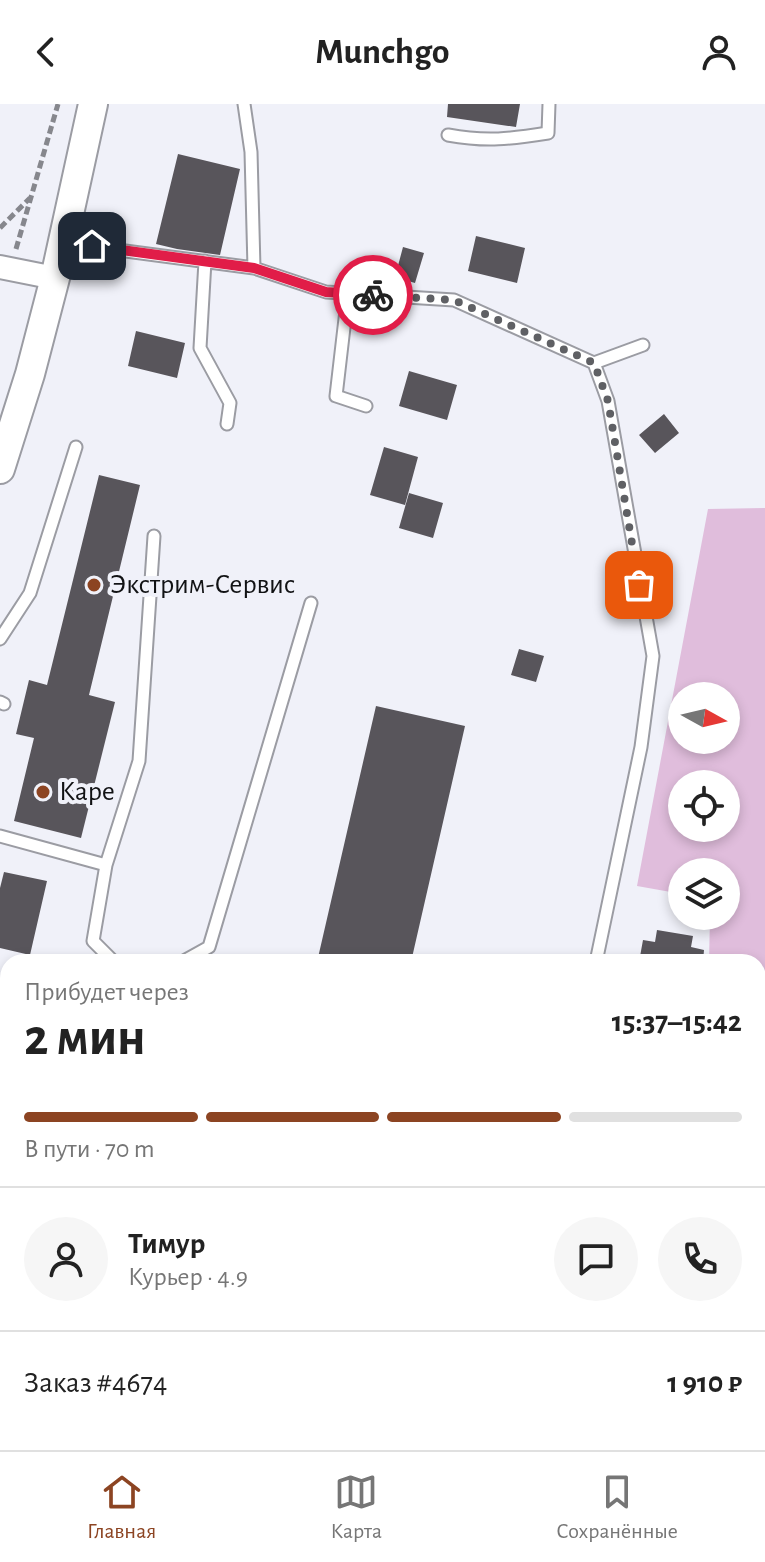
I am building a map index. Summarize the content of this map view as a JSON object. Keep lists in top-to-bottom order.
{
  "places": ["Экстрим-Сервис", "Каре"],
  "north": "right",
  "page": {
    "header": "Munchgo",
    "heading": ["2 мин", "Прибудет через", "15:37–15:42"],
    "panel": [
      "Тимур",
      "Курьер · 4.9",
      "Заказ #4674",
      "1 910 ₽"
    ],
    "bar": "В пути · 70 m",
    "tabs": ["Главная", "Карта", "Сохранённые"]
  }
}
